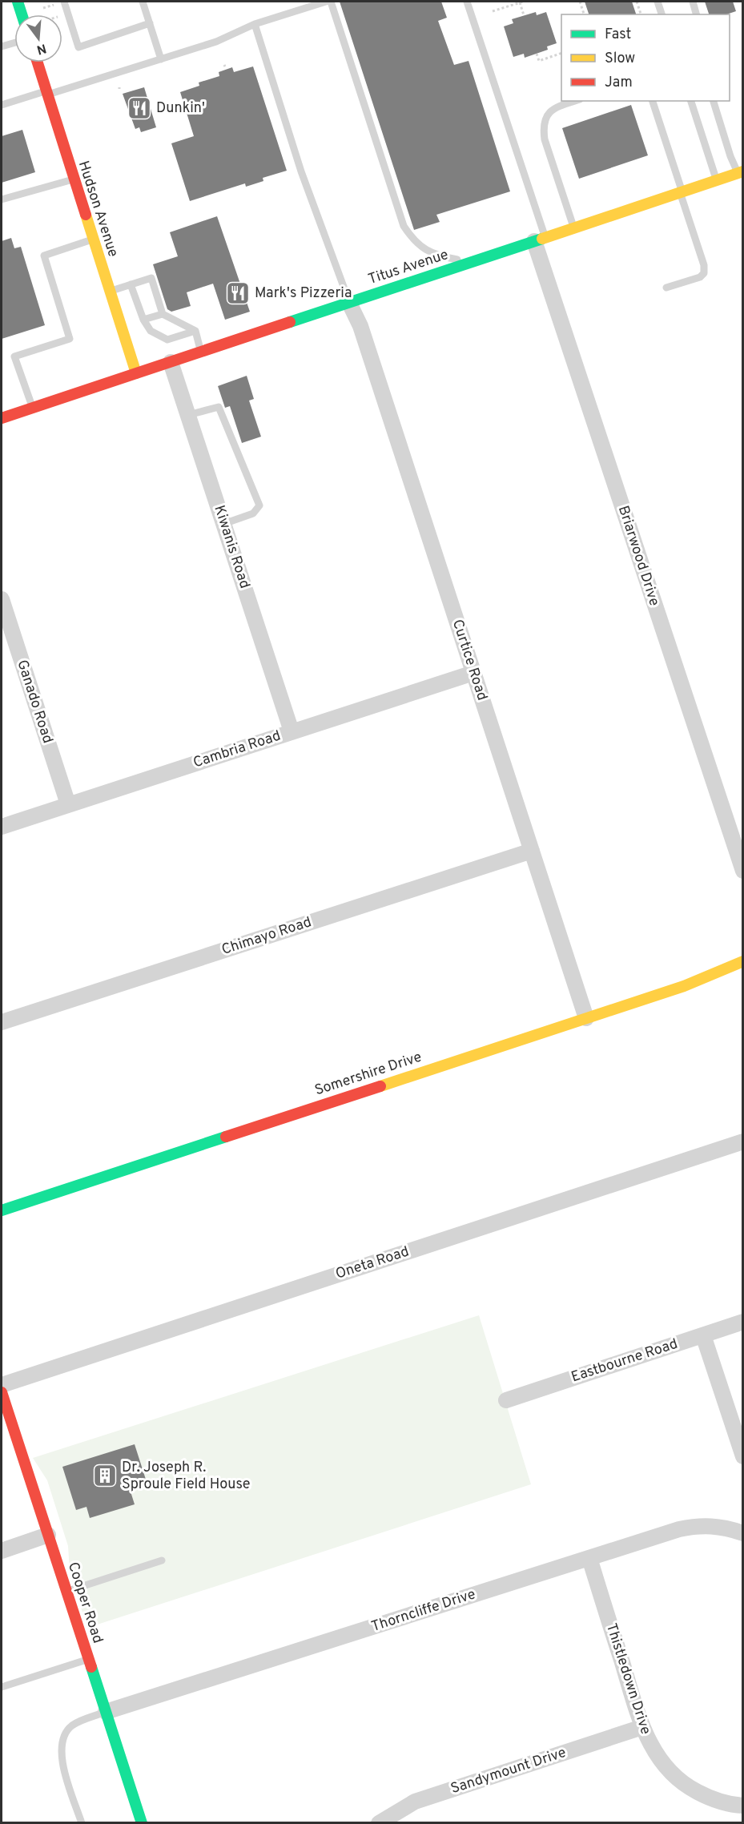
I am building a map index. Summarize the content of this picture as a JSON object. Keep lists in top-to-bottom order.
{
  "streets": {
    "street": [
      "Hudson Avenue",
      "Titus Avenue",
      "Kiwanis Road",
      "Briarwood Drive",
      "Curtice Road",
      "Ganado Road",
      "Cambria Road",
      "Chimayo Road",
      "Somershire Drive",
      "Oneta Road",
      "Eastbourne Road",
      "Cooper Road",
      "Thorncliffe Drive",
      "Thistledown Drive",
      "Sandymount Drive"
    ]
  },
  "crossings": [
    ["Hudson Avenue", "Titus Avenue"],
    ["Titus Avenue", "Kiwanis Road"],
    ["Titus Avenue", "Briarwood Drive"],
    ["Titus Avenue", "Curtice Road"],
    ["Kiwanis Road", "Cambria Road"],
    ["Curtice Road", "Cambria Road"],
    ["Curtice Road", "Chimayo Road"],
    ["Curtice Road", "Somershire Drive"],
    ["Ganado Road", "Cambria Road"],
    ["Cooper Road", "Thorncliffe Drive"],
    ["Thorncliffe Drive", "Thistledown Drive"],
    ["Thistledown Drive", "Sandymount Drive"]
  ],
  "places": {
    "restaurant": ["Dunkin'", "Mark's Pizzeria"],
    "building": ["Dr. Joseph R. Sproule Field House"]
  },
  "legend": ["Fast", "Slow", "Jam"],
  "north": "bottom"
}
